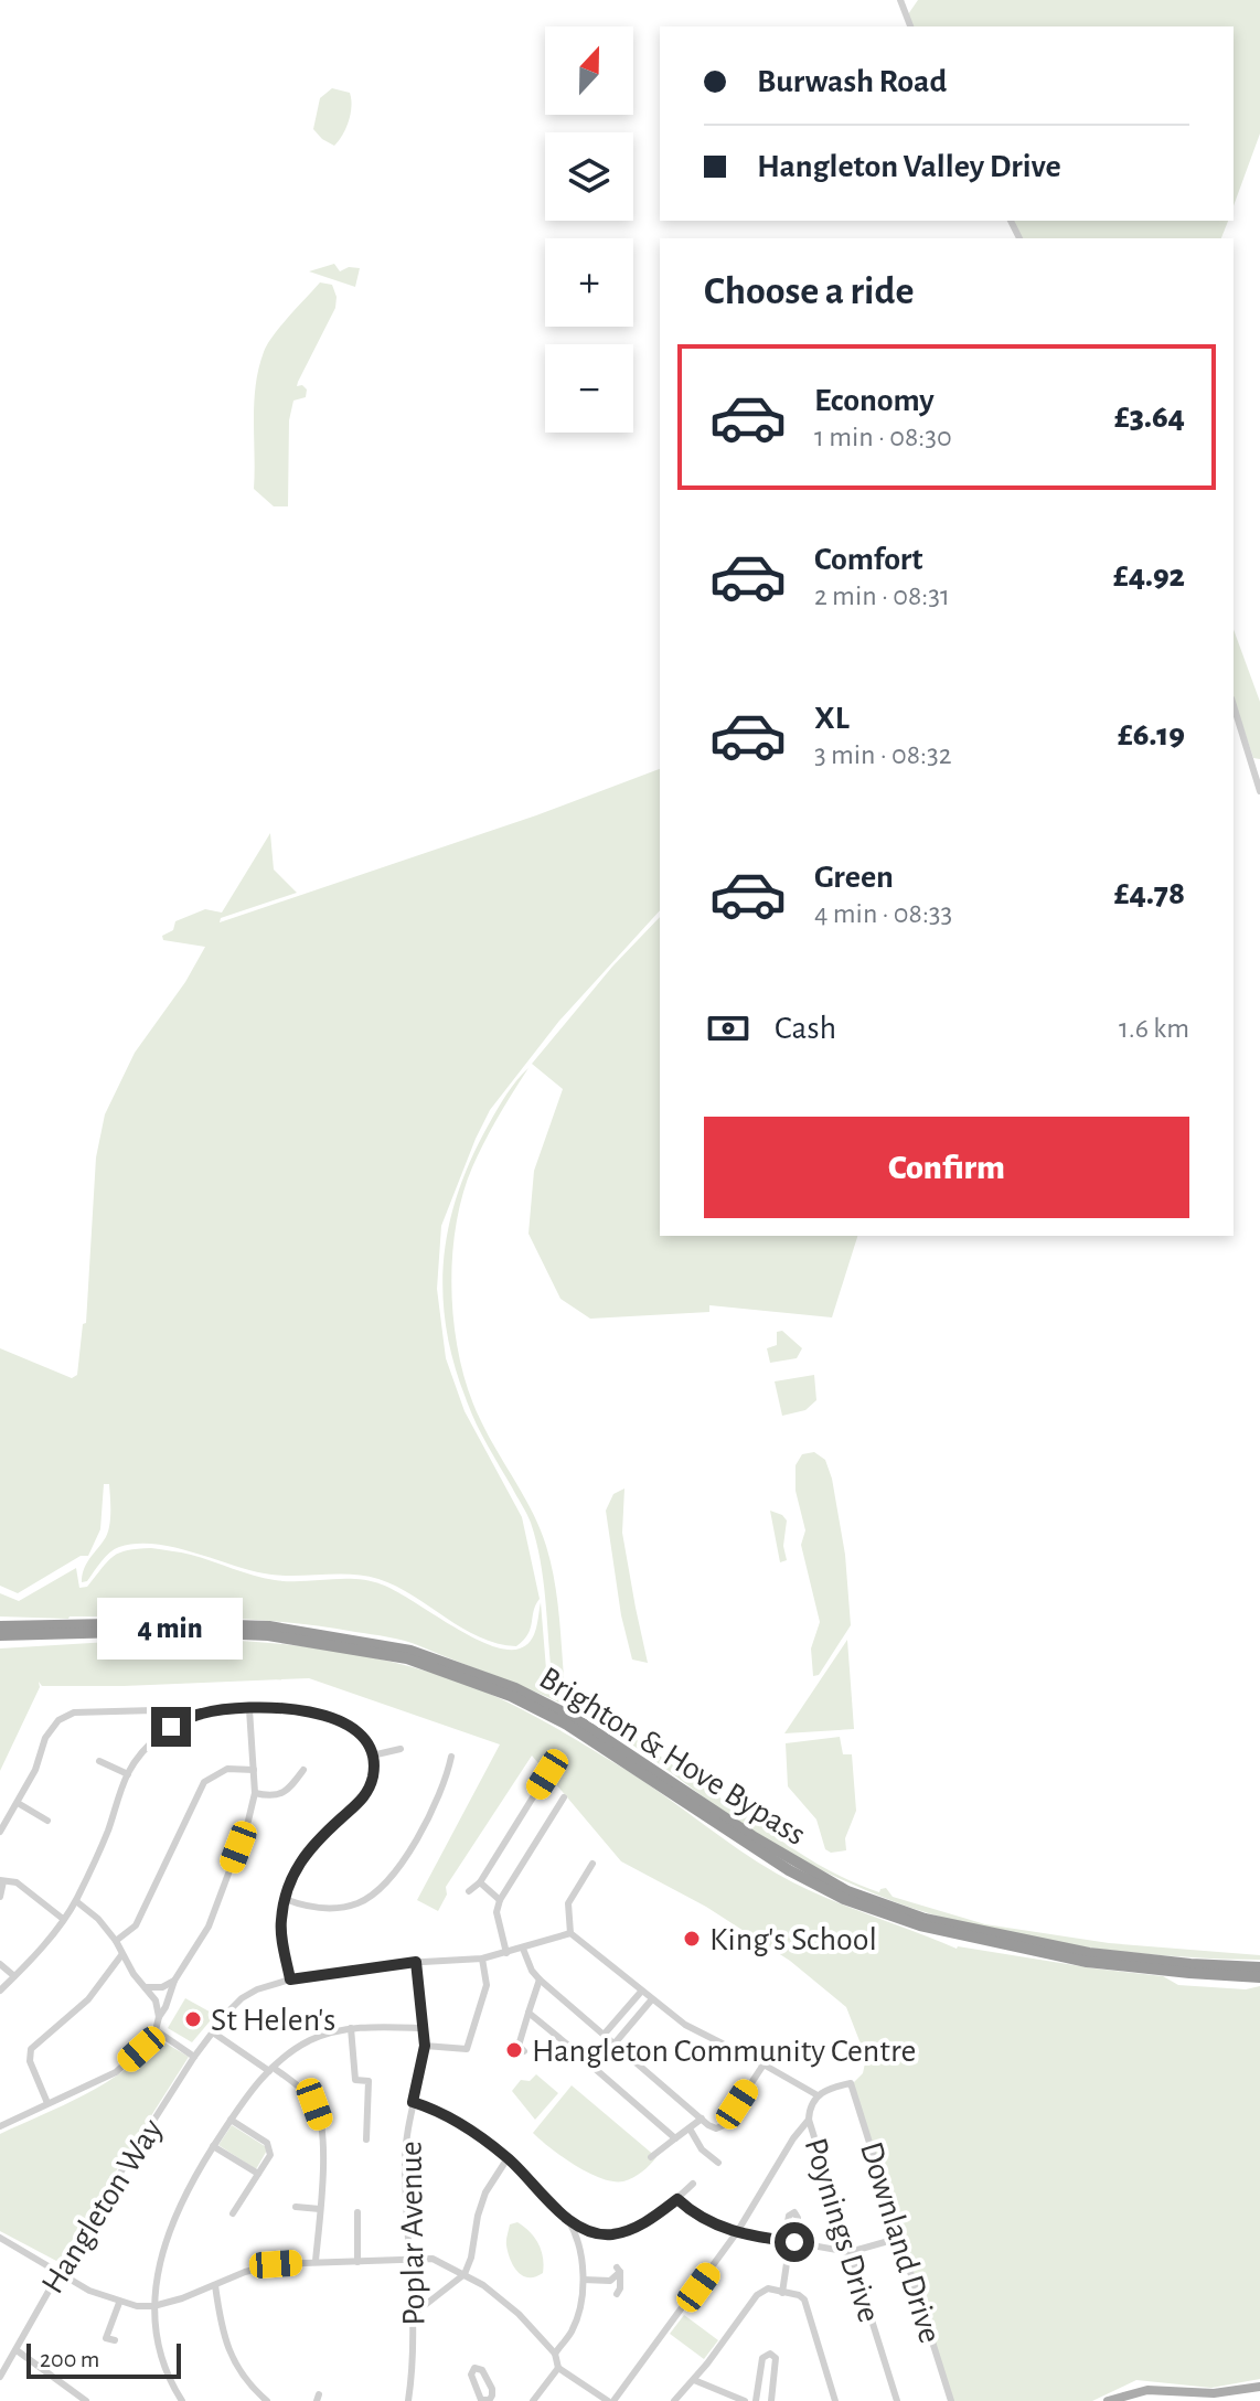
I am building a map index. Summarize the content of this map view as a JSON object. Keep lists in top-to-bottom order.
{
  "streets": {
    "highway": ["Brighton & Hove Bypass"],
    "street": [
      "Hangleton Way",
      "Poynings Drive",
      "Poplar Avenue",
      "Downland Drive"
    ]
  },
  "crossings": [
    ["Hangleton Way", "Poplar Avenue"],
    ["Poynings Drive", "Downland Drive"]
  ],
  "places": ["King's School", "St Helen's", "Hangleton Community Centre"],
  "scale_bar": "200 m",
  "north": "top",
  "page": {
    "map_buttons": ["+", "−"],
    "banner": ["Burwash Road", "Hangleton Valley Drive"],
    "heading": "Choose a ride",
    "list": [
      {
        "name": "Economy",
        "note": "1 min · 08:30",
        "value": "£3.64"
      },
      {
        "name": "Comfort",
        "note": "2 min · 08:31",
        "value": "£4.92"
      },
      {
        "name": "XL",
        "note": "3 min · 08:32",
        "value": "£6.19"
      },
      {
        "name": "Green",
        "note": "4 min · 08:33",
        "value": "£4.78"
      }
    ],
    "pay": ["Cash", "1.6 km"],
    "buttons": "Confirm",
    "bubble": "4 min",
    "scale": "200 m"
  }
}
